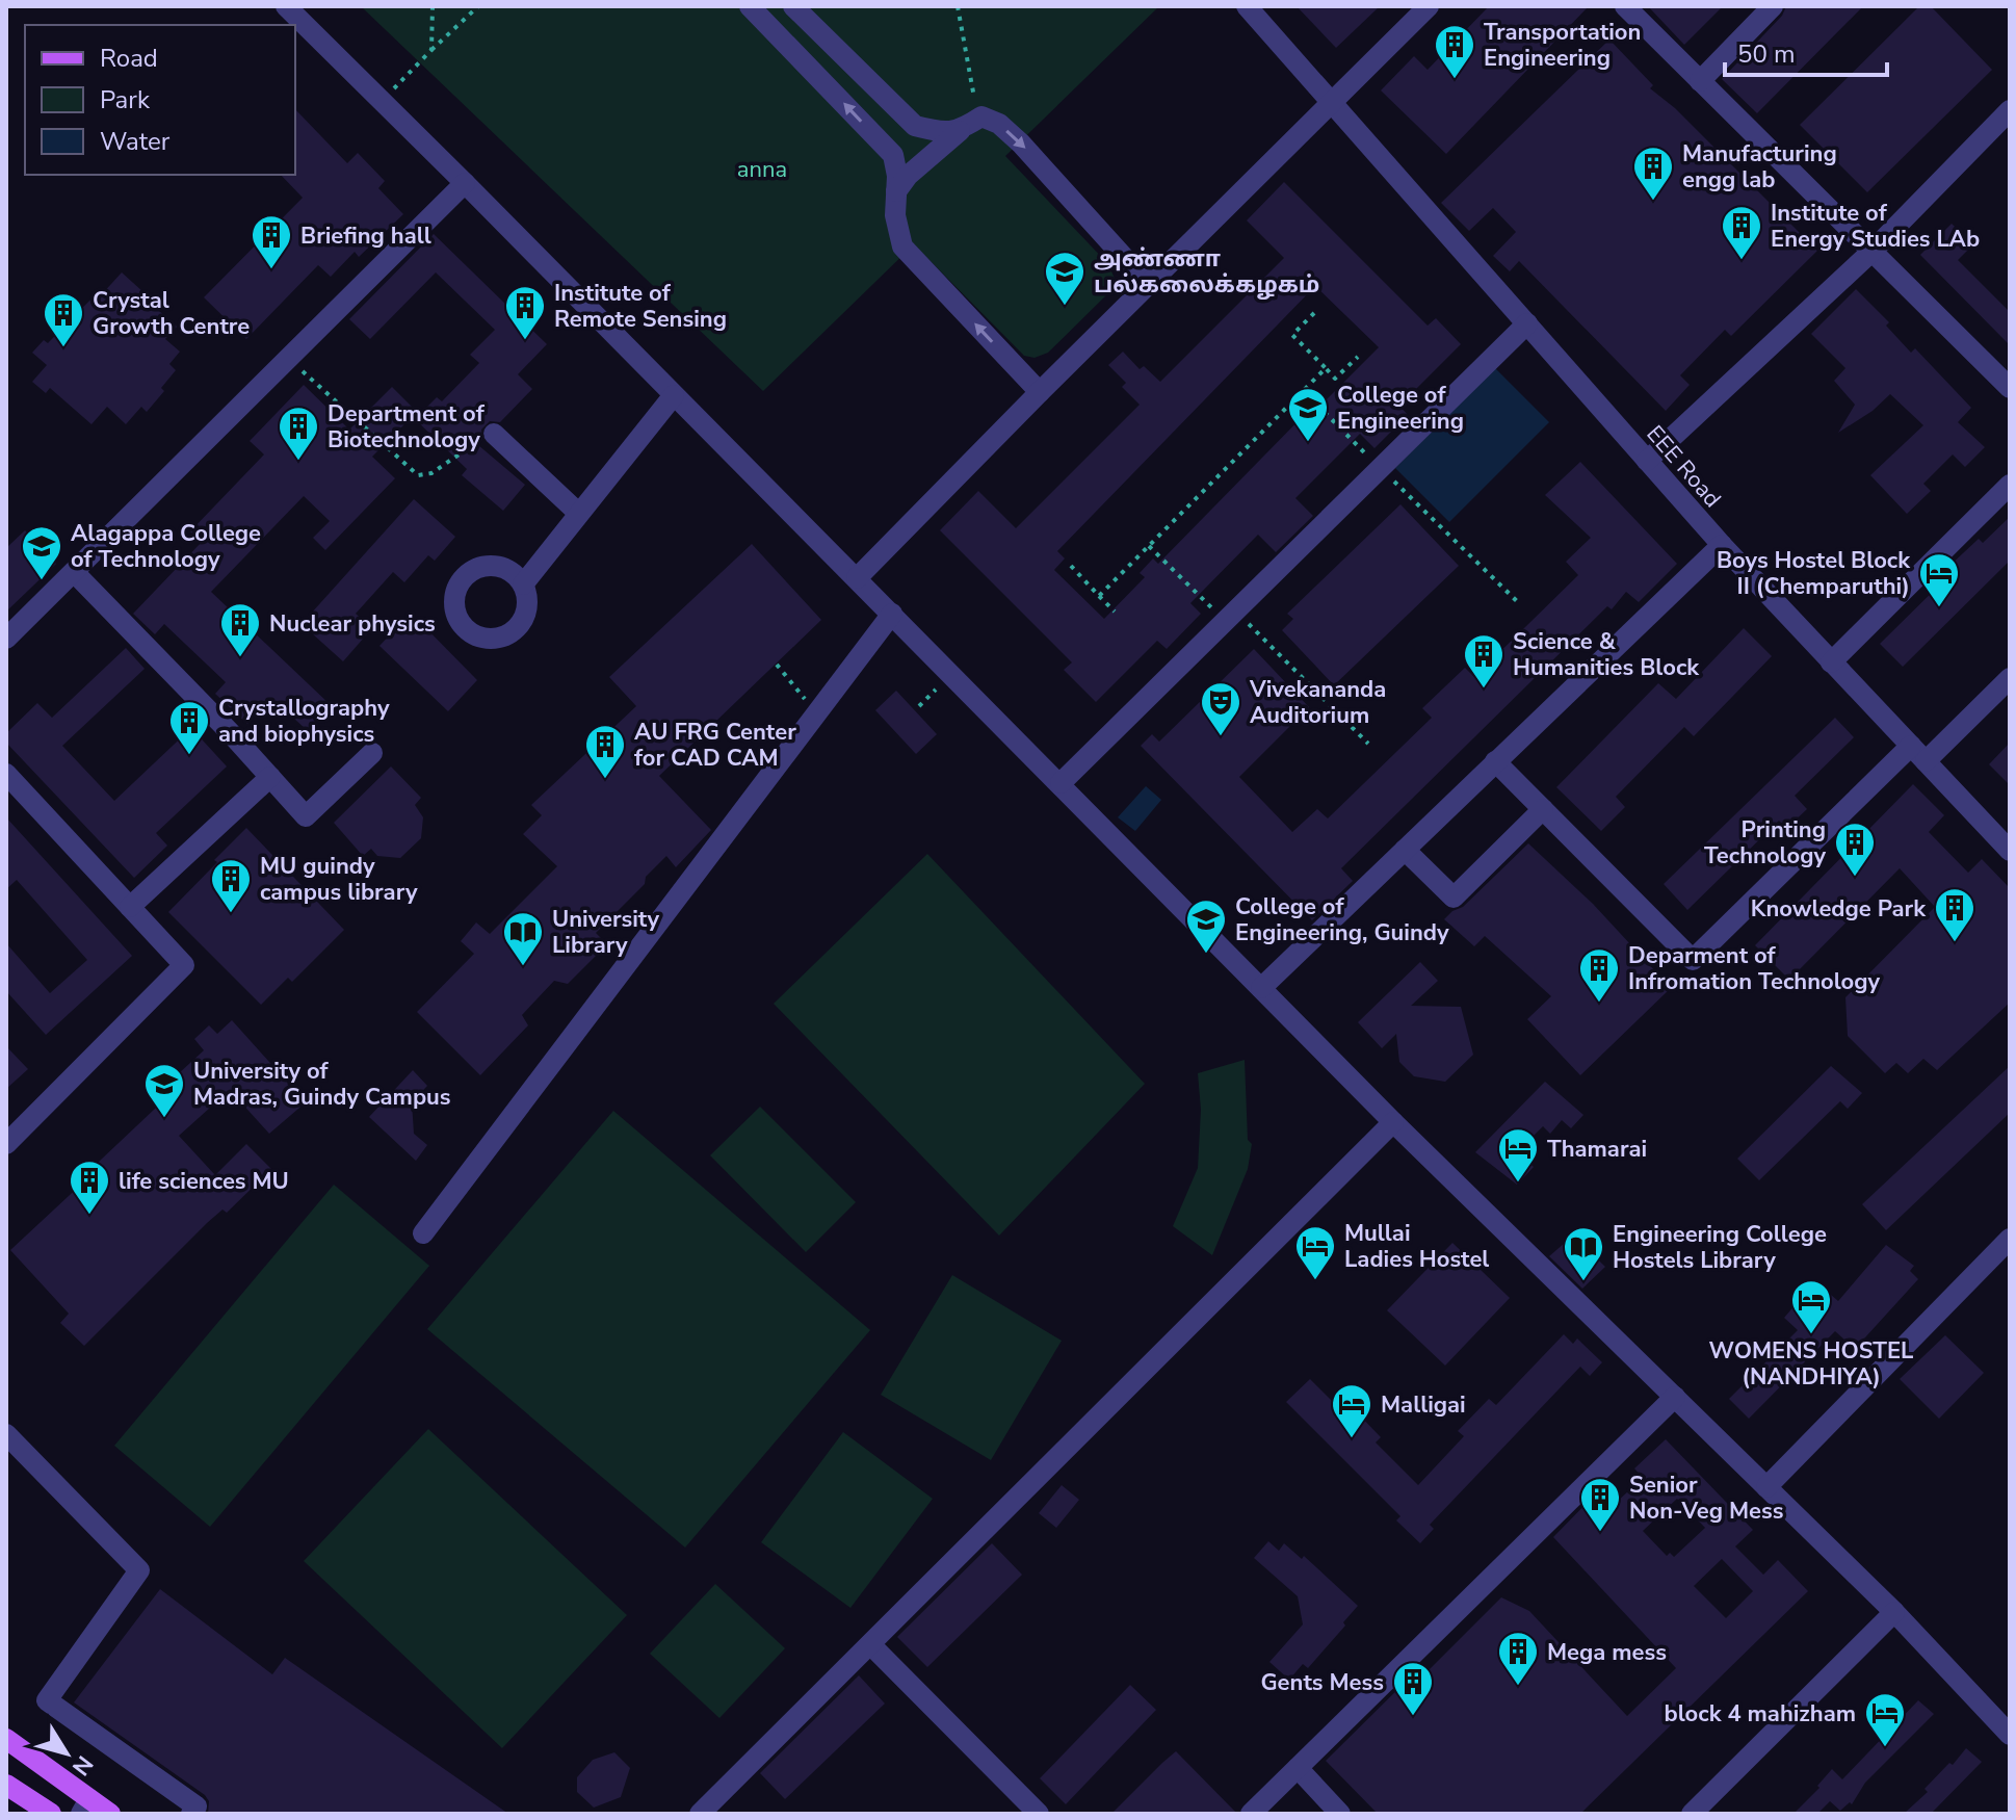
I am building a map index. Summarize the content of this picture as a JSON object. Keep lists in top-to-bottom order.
{
  "streets": {
    "lane": ["EEE Road"]
  },
  "parks": ["anna"],
  "places": {
    "building": [
      "Transportation Engineering",
      "Manufacturing engg lab",
      "Institute of Energy Studies LAb",
      "Briefing hall",
      "Institute of Remote Sensing",
      "Crystal Growth Centre",
      "Department of Biotechnology",
      "Nuclear physics",
      "Science & Humanities Block",
      "Crystallography and biophysics",
      "AU FRG Center for CAD CAM",
      "Printing Technology",
      "MU guindy campus library",
      "Knowledge Park",
      "Deparment of Infromation Technology",
      "life sciences MU",
      "Senior Non-Veg Mess",
      "Mega mess",
      "Gents Mess"
    ],
    "school or university": [
      "அண்ணா பல்கலைக்கழகம்",
      "College of Engineering",
      "Alagappa College of Technology",
      "College of Engineering, Guindy",
      "University of Madras, Guindy Campus"
    ],
    "hotel": [
      "Boys Hostel Block II (Chemparuthi)",
      "Thamarai",
      "Mullai Ladies Hostel",
      "WOMENS HOSTEL (NANDHIYA)",
      "Malligai",
      "block 4 mahizham"
    ],
    "theatre": ["Vivekananda Auditorium"],
    "library": ["University Library", "Engineering College Hostels Library"]
  },
  "legend": ["Road", "Park", "Water"],
  "scale_bar": "50 m",
  "north": "bottom right"
}
